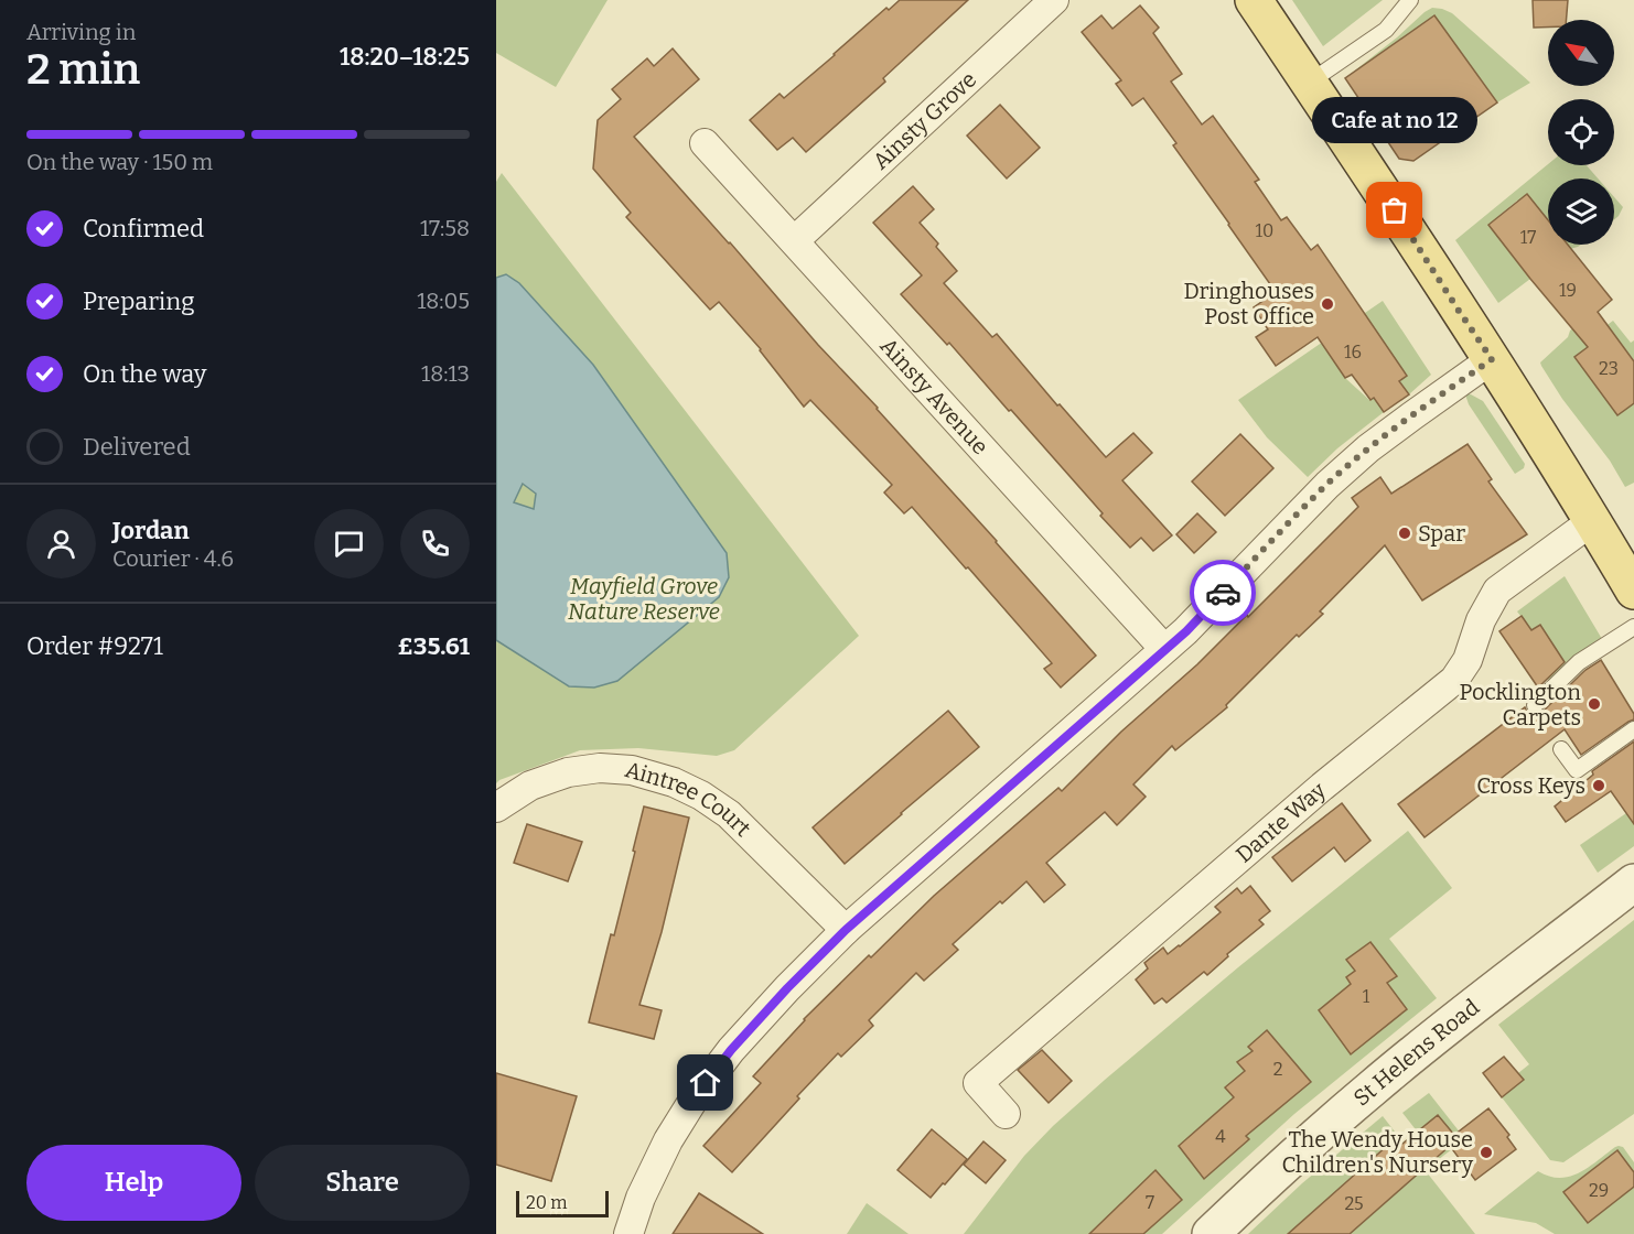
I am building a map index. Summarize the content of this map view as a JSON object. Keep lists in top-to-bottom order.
{
  "streets": {
    "street": [
      "Ainsty Grove",
      "Ainsty Avenue",
      "Aintree Court",
      "Dante Way",
      "St Helens Road"
    ]
  },
  "crossings": [
    ["Ainsty Grove", "Ainsty Avenue"]
  ],
  "parks": ["Mayfield Grove Nature Reserve"],
  "places": [
    "Cafe at no 12",
    "Dringhouses Post Office",
    "Spar",
    "Pocklington Carpets",
    "Cross Keys",
    "The Wendy House Children's Nursery"
  ],
  "house_numbers": [
    "10",
    "17",
    "19",
    "16",
    "23",
    "1",
    "2",
    "4",
    "29",
    "7",
    "25"
  ],
  "scale_bar": "20 m",
  "north": "top left",
  "page": {
    "heading": ["2 min", "Arriving in", "18:20–18:25"],
    "panel": [
      "Jordan",
      "Courier · 4.6",
      "Order #9271",
      "£35.61"
    ],
    "bubble": "Cafe at no 12",
    "bar": "On the way · 150 m",
    "list": [
      ["Confirmed", "17:58"],
      ["Preparing", "18:05"],
      ["On the way", "18:13"],
      "Delivered"
    ],
    "buttons": ["Help", "Share"],
    "scale": "20 m"
  }
}
